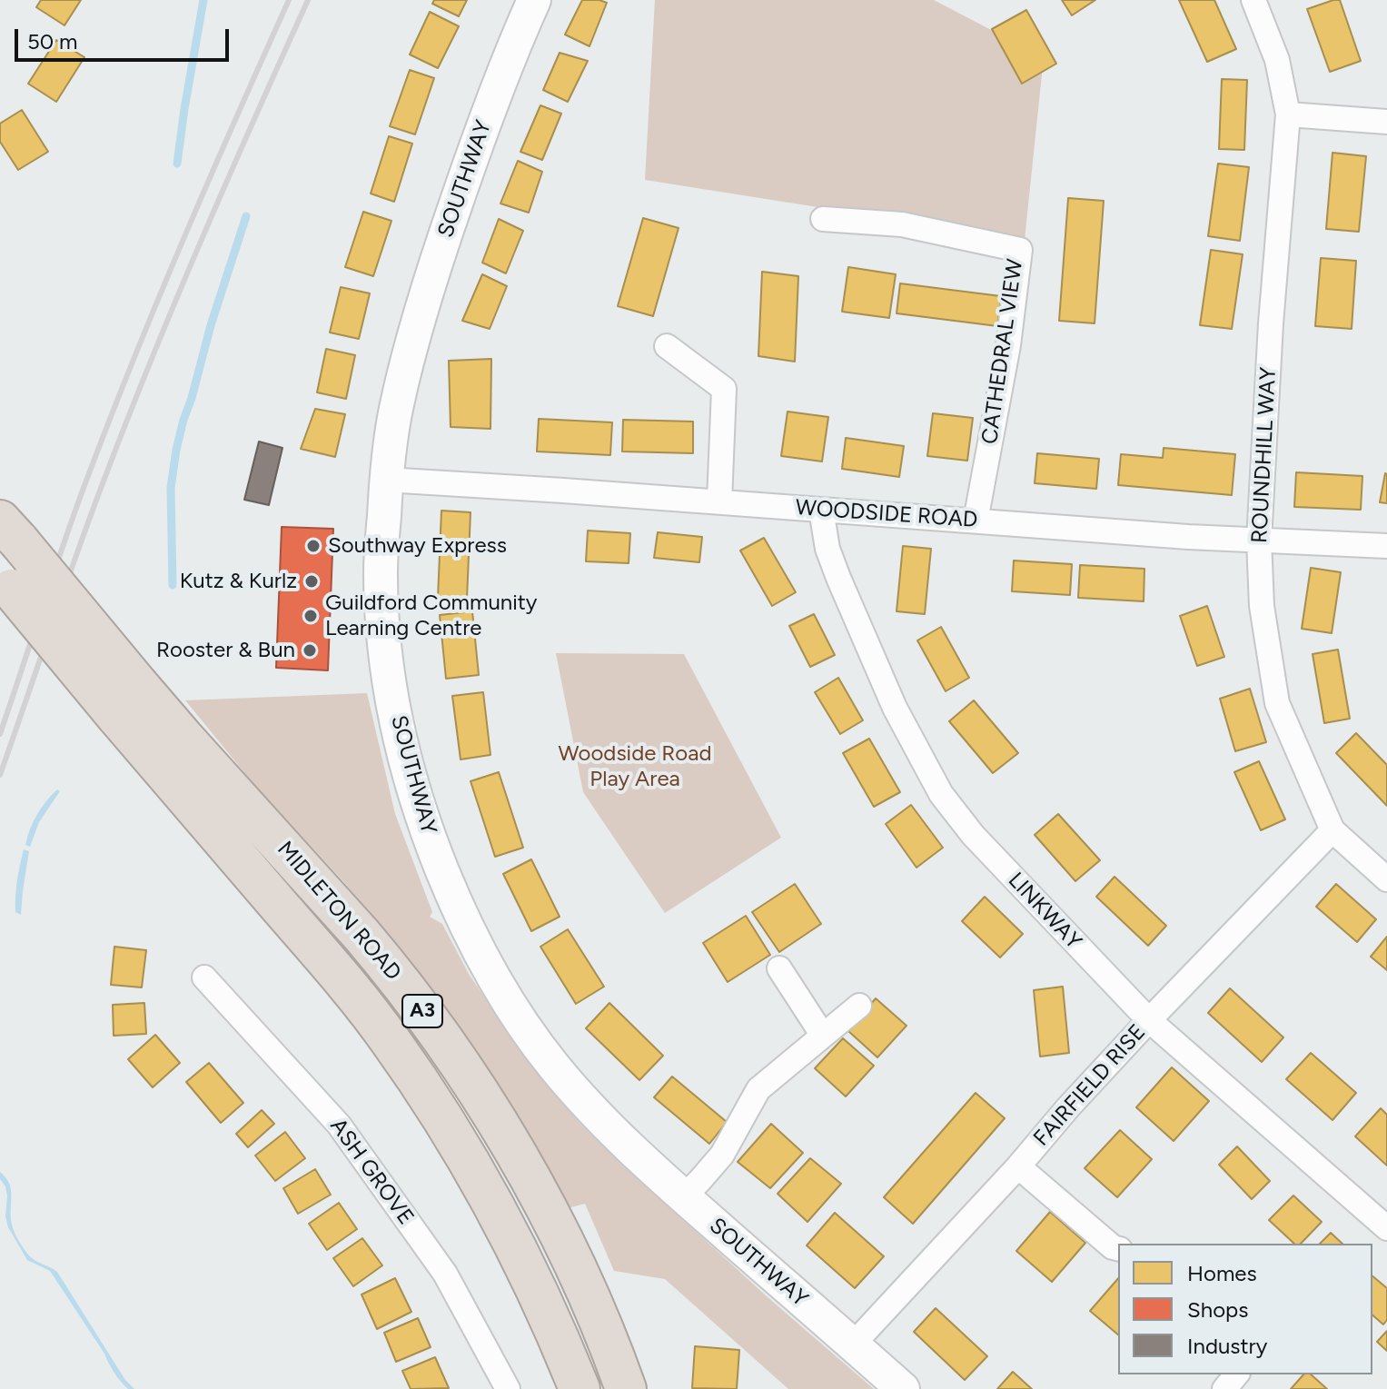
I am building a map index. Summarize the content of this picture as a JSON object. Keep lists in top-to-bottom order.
{
  "streets": {
    "highway": ["MIDLETON ROAD", "A3"],
    "street": [
      "SOUTHWAY",
      "CATHEDRAL VIEW",
      "ROUNDHILL WAY",
      "WOODSIDE ROAD",
      "LINKWAY",
      "FAIRFIELD RISE",
      "ASH GROVE"
    ]
  },
  "crossings": [
    ["SOUTHWAY", "WOODSIDE ROAD"],
    ["SOUTHWAY", "FAIRFIELD RISE"],
    ["CATHEDRAL VIEW", "WOODSIDE ROAD"],
    ["ROUNDHILL WAY", "WOODSIDE ROAD"],
    ["ROUNDHILL WAY", "FAIRFIELD RISE"],
    ["WOODSIDE ROAD", "LINKWAY"],
    ["LINKWAY", "FAIRFIELD RISE"]
  ],
  "parks": ["Woodside Road Play Area"],
  "places": [
    "Southway Express",
    "Kutz & Kurlz",
    "Guildford Community Learning Centre",
    "Rooster & Bun"
  ],
  "legend": ["Homes", "Shops", "Industry"],
  "scale_bar": "50 m"
}
